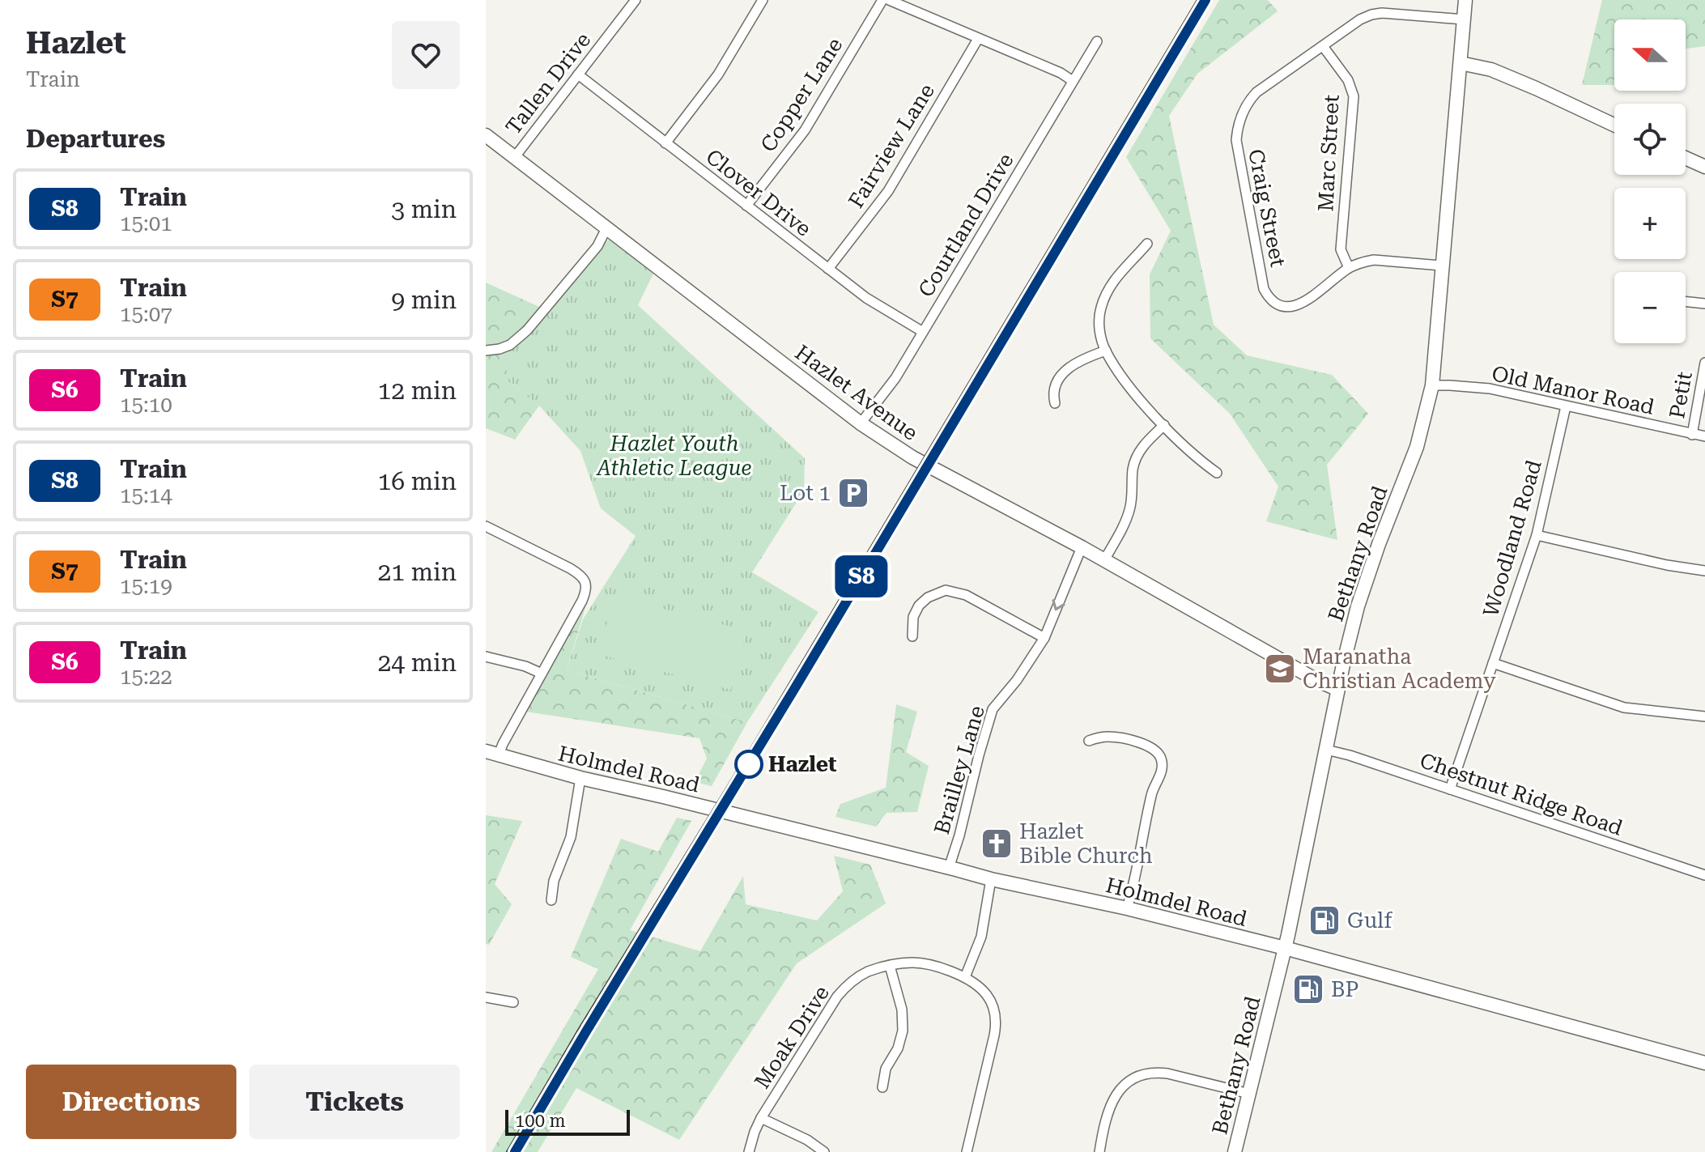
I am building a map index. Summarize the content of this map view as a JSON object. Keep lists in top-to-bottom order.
{
  "streets": {
    "street": [
      "Tallen Drive",
      "Copper Lane",
      "Fairview Lane",
      "Marc Street",
      "Clover Drive",
      "Craig Street",
      "Courtland Drive",
      "Old Manor Road",
      "Hazlet Avenue",
      "Petit",
      "Woodland Road",
      "Bethany Road",
      "Holmdel Road",
      "Brailley Lane",
      "Chestnut Ridge Road",
      "Moak Drive"
    ]
  },
  "crossings": [
    ["Tallen Drive", "Clover Drive"],
    ["Tallen Drive", "Hazlet Avenue"],
    ["Copper Lane", "Clover Drive"],
    ["Fairview Lane", "Clover Drive"],
    ["Marc Street", "Craig Street"],
    ["Clover Drive", "Courtland Drive"],
    ["Craig Street", "Bethany Road"],
    ["Courtland Drive", "Hazlet Avenue"],
    ["Old Manor Road", "Petit"],
    ["Old Manor Road", "Woodland Road"],
    ["Old Manor Road", "Bethany Road"],
    ["Hazlet Avenue", "Bethany Road"],
    ["Hazlet Avenue", "Brailley Lane"],
    ["Woodland Road", "Chestnut Ridge Road"],
    ["Bethany Road", "Holmdel Road"],
    ["Bethany Road", "Chestnut Ridge Road"],
    ["Holmdel Road", "Brailley Lane"]
  ],
  "parks": ["Hazlet Youth Athletic League"],
  "places": {
    "parking": ["Lot 1"],
    "school or university": ["Maranatha Christian Academy"],
    "other": ["Hazlet"],
    "church": ["Hazlet Bible Church"],
    "fuel station": ["Gulf", "BP"]
  },
  "scale_bar": "100 m",
  "north": "left",
  "page": {
    "heading": [
      ["Hazlet", "Train"],
      "Departures"
    ],
    "on_map": "S8",
    "map_buttons": ["+", "−"],
    "list": [
      {
        "mark": "S8",
        "name": "Train",
        "note": "15:01",
        "value": "3 min"
      },
      {
        "mark": "S7",
        "name": "Train",
        "note": "15:07",
        "value": "9 min"
      },
      {
        "mark": "S6",
        "name": "Train",
        "note": "15:10",
        "value": "12 min"
      },
      {
        "mark": "S8",
        "name": "Train",
        "note": "15:14",
        "value": "16 min"
      },
      {
        "mark": "S7",
        "name": "Train",
        "note": "15:19",
        "value": "21 min"
      },
      {
        "mark": "S6",
        "name": "Train",
        "note": "15:22",
        "value": "24 min"
      }
    ],
    "buttons": ["Directions", "Tickets"],
    "scale": "100 m"
  }
}
